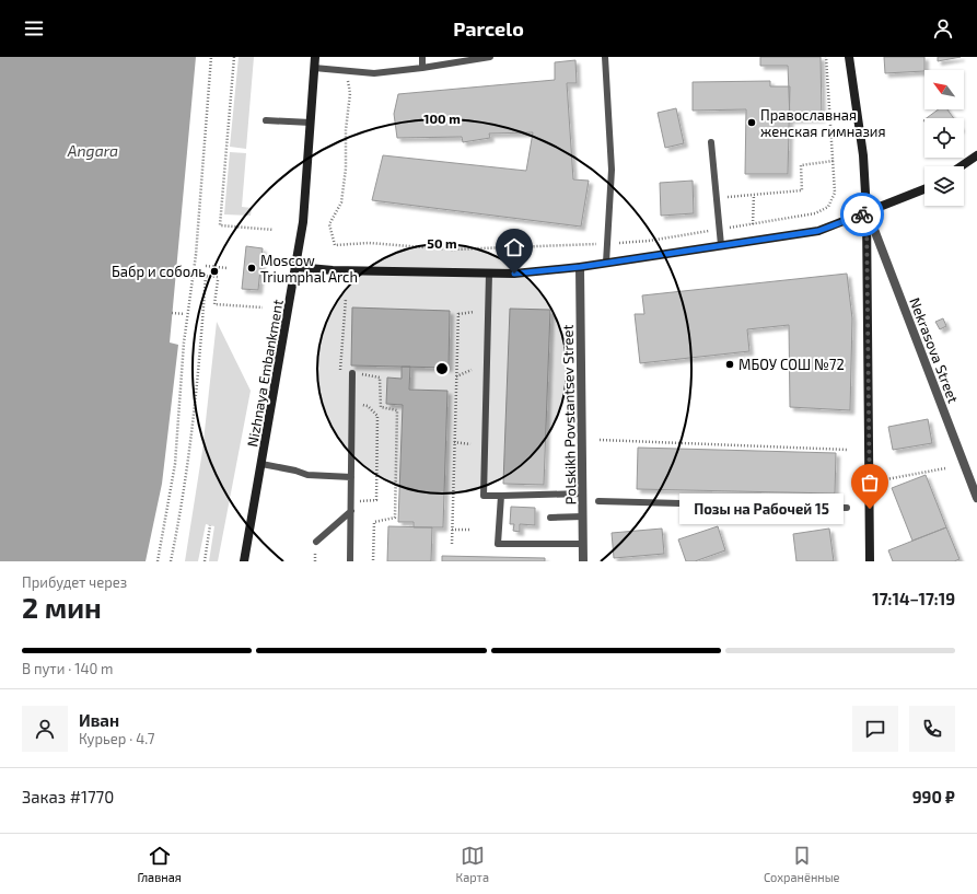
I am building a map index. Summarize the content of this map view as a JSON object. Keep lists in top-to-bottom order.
{
  "streets": {
    "main road": ["Nizhnaya Embankment"],
    "street": ["Nekrasova Street", "Polskikh Povstantsev Street"]
  },
  "water": ["Angara"],
  "places": [
    "Православная женская гимназия",
    "Moscow Triumphal Arch",
    "Бабр и соболь",
    "МБОУ СОШ №72",
    "Позы на Рабочей 15"
  ],
  "north": "top left",
  "page": {
    "header": "Parcelo",
    "bubble": "Позы на Рабочей 15",
    "heading": ["2 мин", "Прибудет через", "17:14–17:19"],
    "panel": [
      "Иван",
      "Курьер · 4.7",
      "Заказ #1770",
      "990 ₽"
    ],
    "bar": "В пути · 140 m",
    "tabs": ["Главная", "Карта", "Сохранённые"]
  },
  "rings": ["100 m", "50 m"]
}
